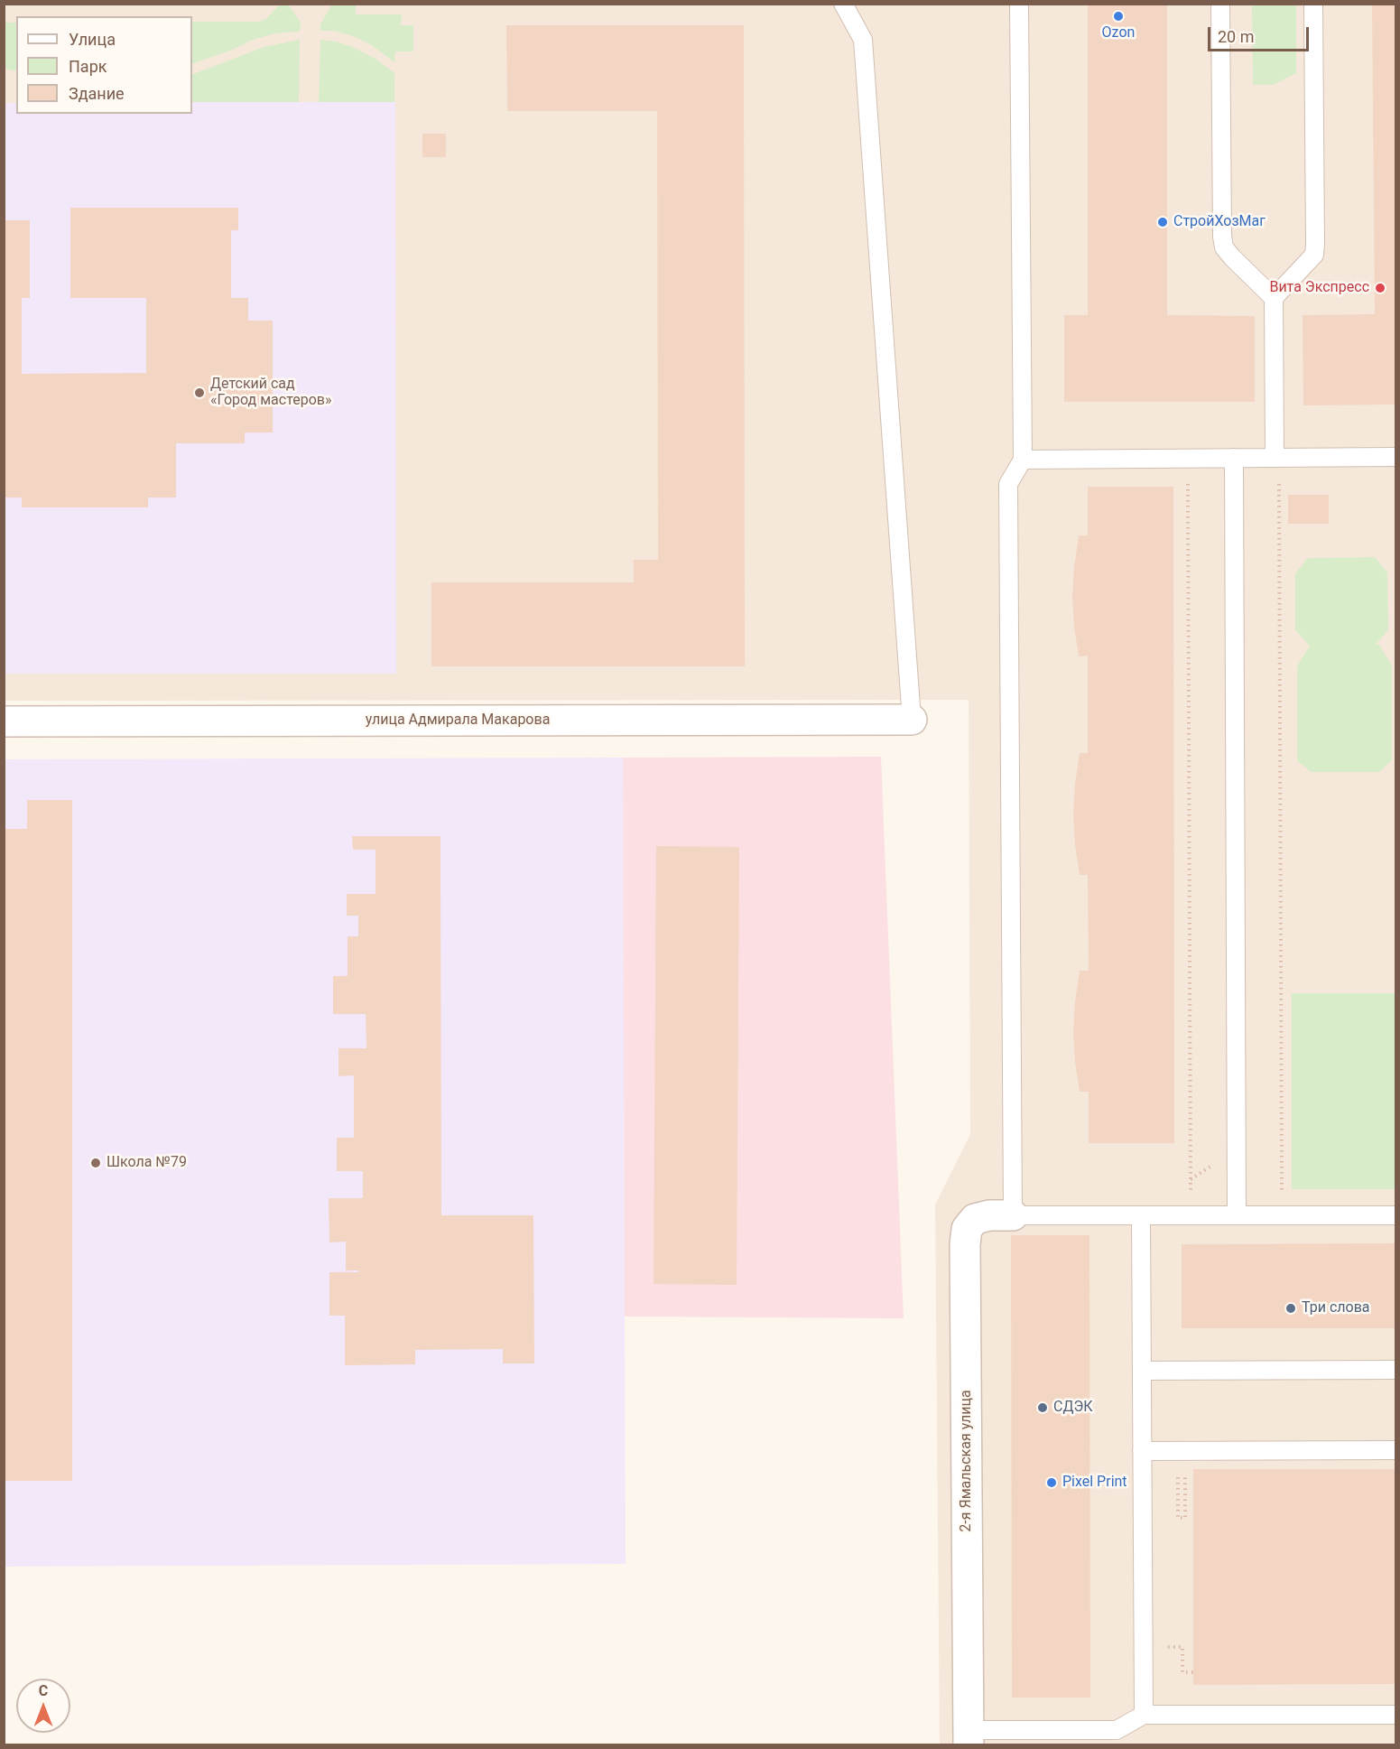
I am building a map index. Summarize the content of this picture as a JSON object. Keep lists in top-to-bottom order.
{
  "streets": {
    "street": ["улица Адмирала Макарова", "2-я Ямальская улица"]
  },
  "places": [
    "Ozon",
    "СтройХозМаг",
    "Вита Экспресс",
    "Детский сад «Город мастеров»",
    "Школа №79",
    "Три слова",
    "СДЭК",
    "Pixel Print"
  ],
  "legend": ["Улица", "Парк", "Здание"],
  "scale_bar": "20 m",
  "north": "top"
}
